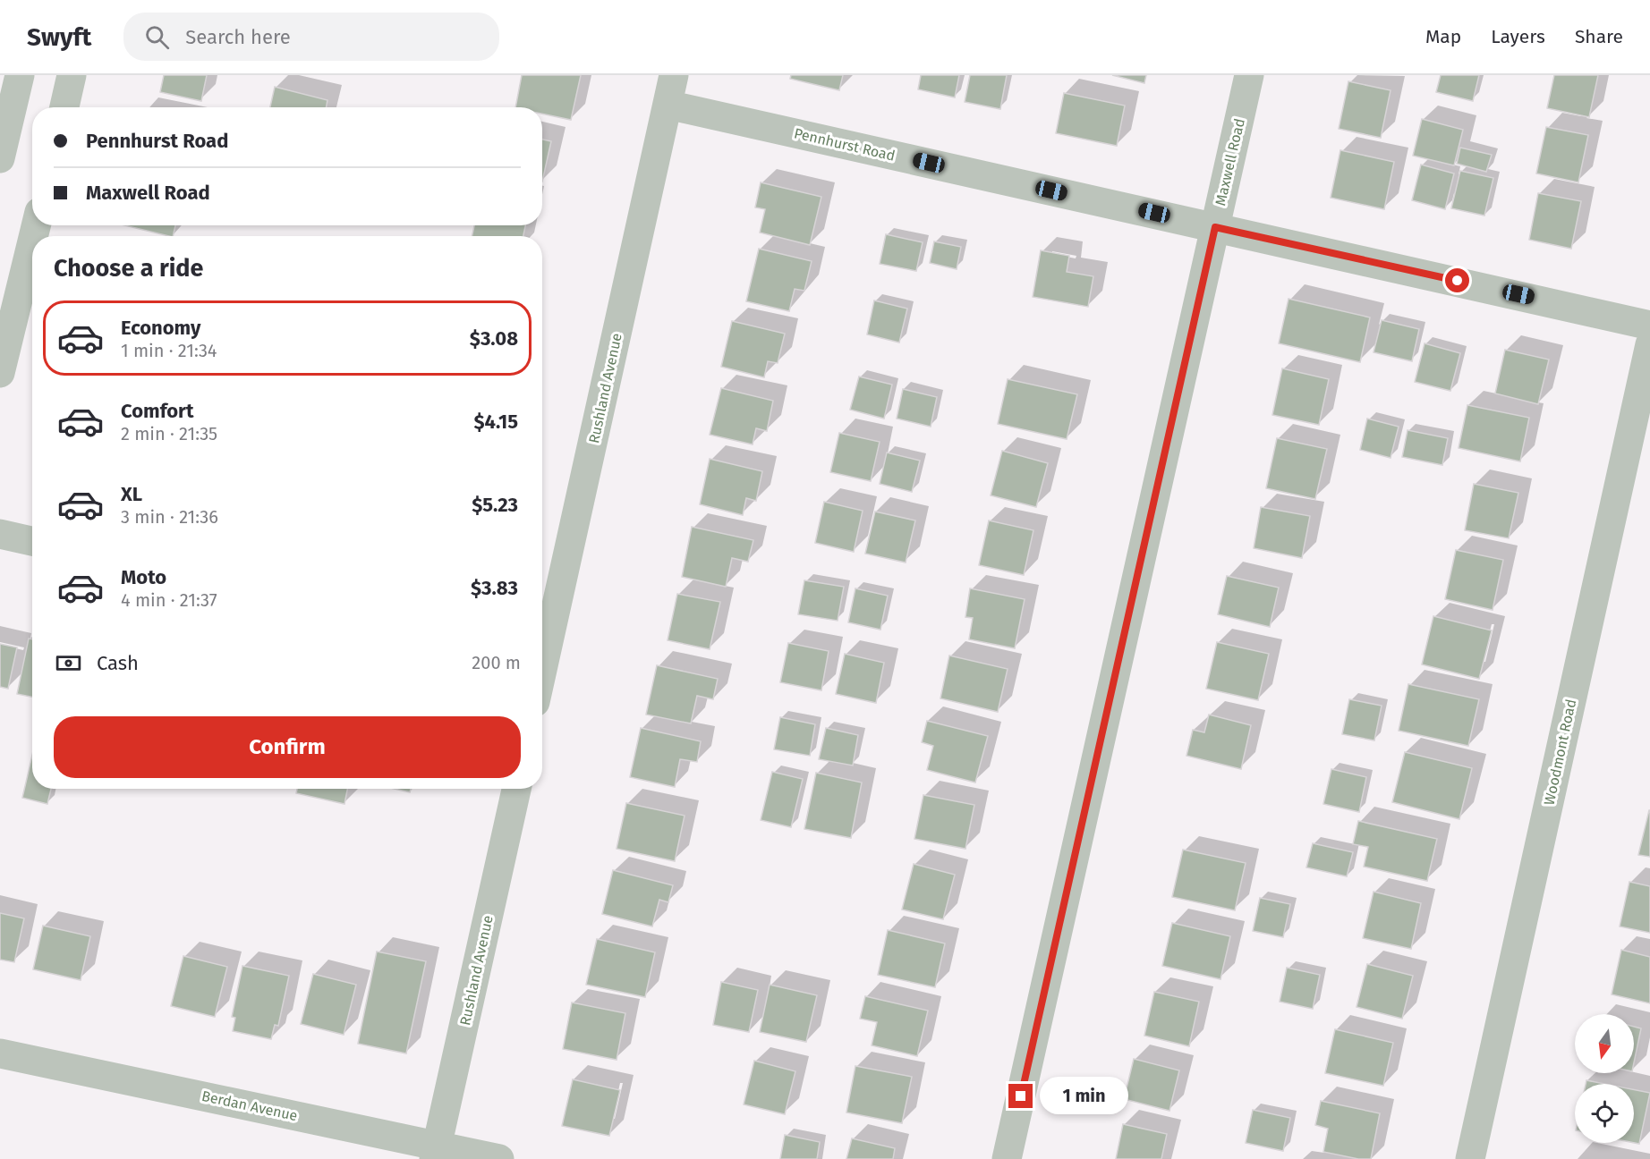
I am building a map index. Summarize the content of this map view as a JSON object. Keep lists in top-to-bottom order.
{
  "streets": {
    "street": [
      "Pennhurst Road",
      "Maxwell Road",
      "Rushland Avenue",
      "Woodmont Road",
      "Berdan Avenue"
    ]
  },
  "crossings": [
    ["Pennhurst Road", "Maxwell Road"],
    ["Pennhurst Road", "Rushland Avenue"],
    ["Rushland Avenue", "Berdan Avenue"]
  ],
  "north": "bottom",
  "page": {
    "header": "Swyft",
    "search": "Search here",
    "nav": ["Map", "Layers", "Share"],
    "banner": ["Pennhurst Road", "Maxwell Road"],
    "heading": "Choose a ride",
    "list": [
      {
        "name": "Economy",
        "note": "1 min · 21:34",
        "value": "$3.08"
      },
      {
        "name": "Comfort",
        "note": "2 min · 21:35",
        "value": "$4.15"
      },
      {
        "name": "XL",
        "note": "3 min · 21:36",
        "value": "$5.23"
      },
      {
        "name": "Moto",
        "note": "4 min · 21:37",
        "value": "$3.83"
      }
    ],
    "pay": ["Cash", "200 m"],
    "buttons": "Confirm",
    "bubble": "1 min"
  }
}
